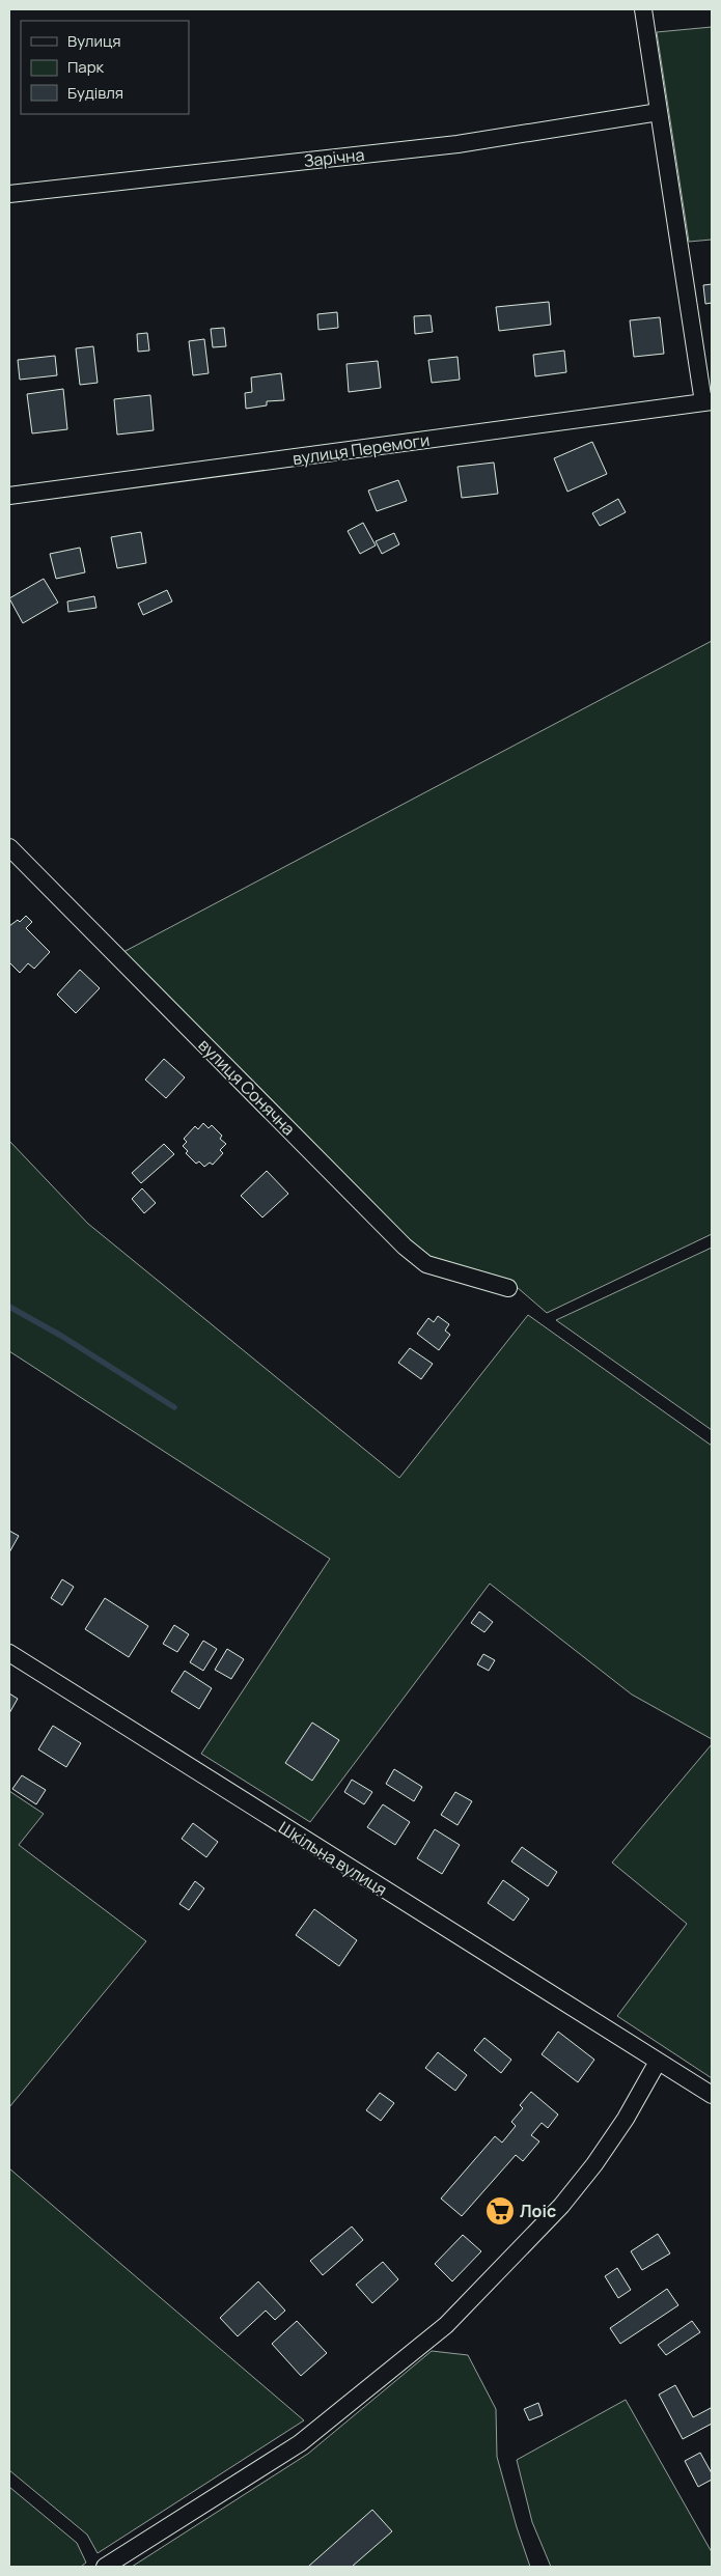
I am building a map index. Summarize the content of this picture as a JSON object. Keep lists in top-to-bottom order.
{
  "streets": {
    "street": [
      "Зарічна",
      "вулиця Перемоги",
      "вулиця Сонячна",
      "Шкільна вулиця"
    ]
  },
  "places": {
    "supermarket": ["Лоіс"]
  },
  "legend": ["Вулиця", "Парк", "Будівля"]
}
